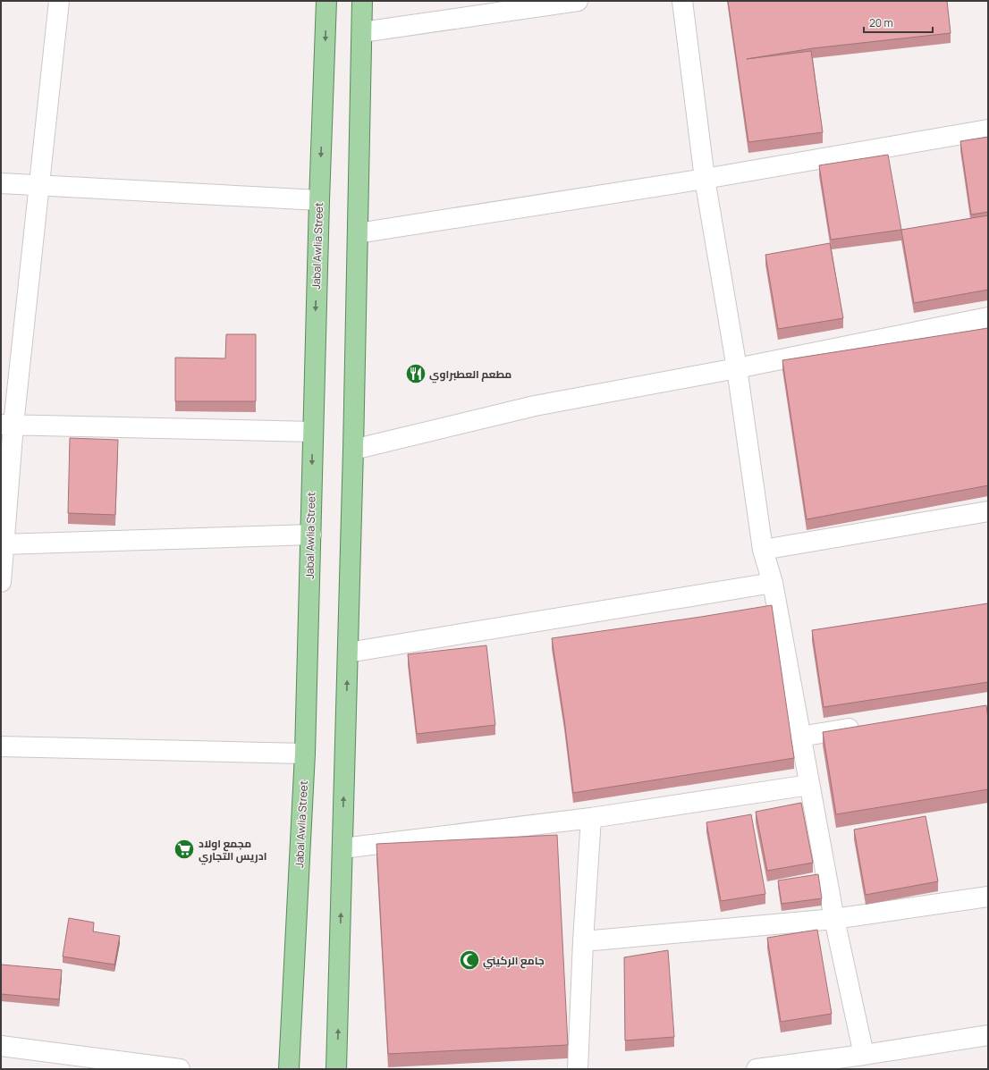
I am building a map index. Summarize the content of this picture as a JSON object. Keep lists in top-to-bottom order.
{
  "streets": {
    "main road": ["Jabal Awlia Street"]
  },
  "places": {
    "restaurant": ["مطعم العطبراوي"],
    "supermarket": ["مجمع اولاد ادريس التجاري"],
    "mosque": ["جامع الركيني"]
  },
  "scale_bar": "20 m"
}
